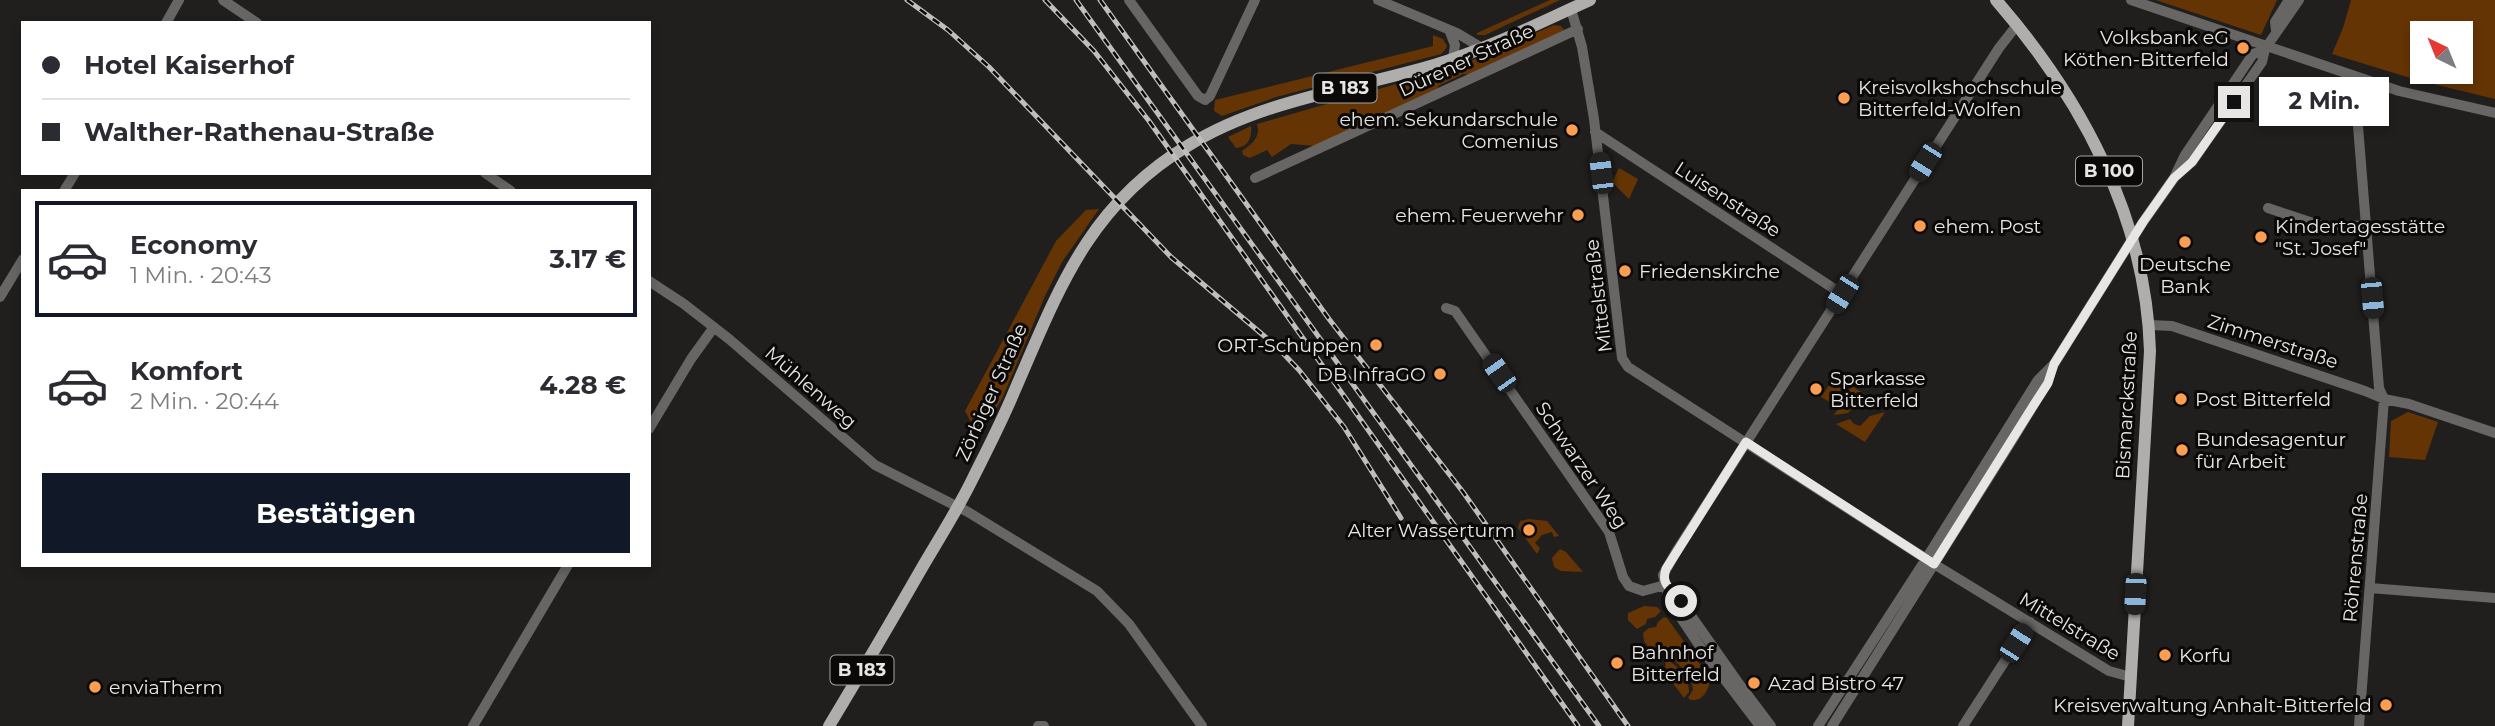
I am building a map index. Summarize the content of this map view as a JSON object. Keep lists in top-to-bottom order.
{
  "streets": {
    "main road": [
      "Dürener Straße",
      "B 183",
      "B 100",
      "Zörbiger Straße",
      "Bismarckstraße"
    ],
    "street": [
      "Luisenstraße",
      "Mittelstraße",
      "Zimmerstraße",
      "Mühlenweg",
      "Schwarzer Weg",
      "Röhrenstraße"
    ]
  },
  "crossings": [
    ["Dürener Straße", "Mittelstraße"],
    ["Dürener Straße", "Zörbiger Straße"],
    ["Luisenstraße", "Mittelstraße"],
    ["Mittelstraße", "Bismarckstraße"],
    ["Zimmerstraße", "Bismarckstraße"],
    ["Zimmerstraße", "Röhrenstraße"],
    ["Mühlenweg", "Zörbiger Straße"]
  ],
  "places": [
    "Volksbank eG Köthen-Bitterfeld",
    "Kreisvolkshochschule Bitterfeld-Wolfen",
    "ehem. Sekundarschule Comenius",
    "ehem. Feuerwehr",
    "ehem. Post",
    "Kindertagesstätte \"St. Josef\"",
    "Deutsche Bank",
    "Friedenskirche",
    "ORT-Schuppen",
    "DB InfraGO",
    "Sparkasse Bitterfeld",
    "Post Bitterfeld",
    "Bundesagentur für Arbeit",
    "Alter Wasserturm",
    "Korfu",
    "Bahnhof Bitterfeld",
    "Azad Bistro 47",
    "enviaTherm",
    "Kreisverwaltung Anhalt-Bitterfeld"
  ],
  "north": "top left",
  "page": {
    "banner": ["Hotel Kaiserhof", "Walther-Rathenau-Straße"],
    "bubble": "2 Min.",
    "list": [
      {
        "name": "Economy",
        "note": "1 Min. · 20:43",
        "value": "3.17 €"
      },
      {
        "name": "Komfort",
        "note": "2 Min. · 20:44",
        "value": "4.28 €"
      }
    ],
    "buttons": "Bestätigen"
  }
}
